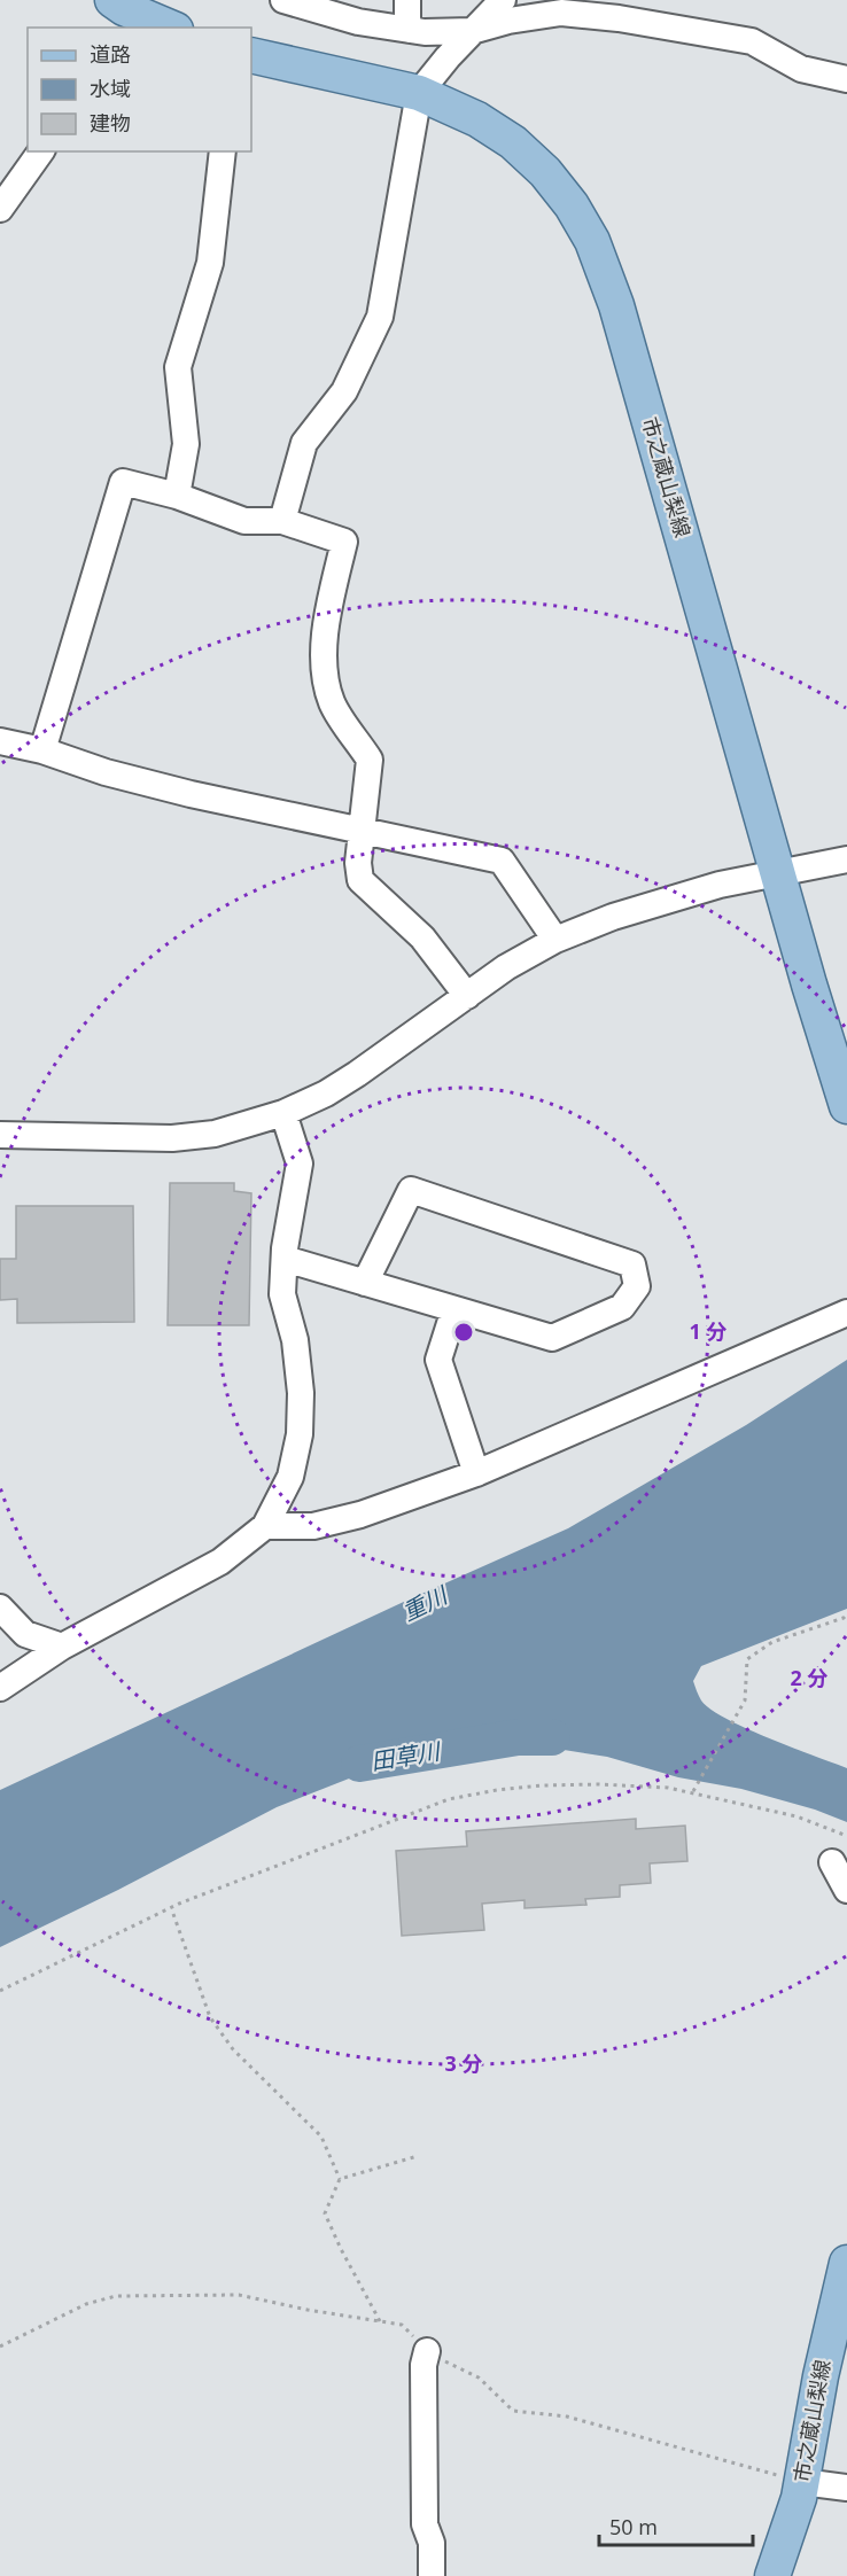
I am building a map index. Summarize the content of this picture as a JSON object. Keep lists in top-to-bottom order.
{
  "streets": {
    "main road": ["市之蔵山梨線"]
  },
  "water": ["重川", "田草川"],
  "legend": ["道路", "水域", "建物"],
  "scale_bar": "50 m",
  "rings": ["1 分", "2 分", "3 分"]
}
